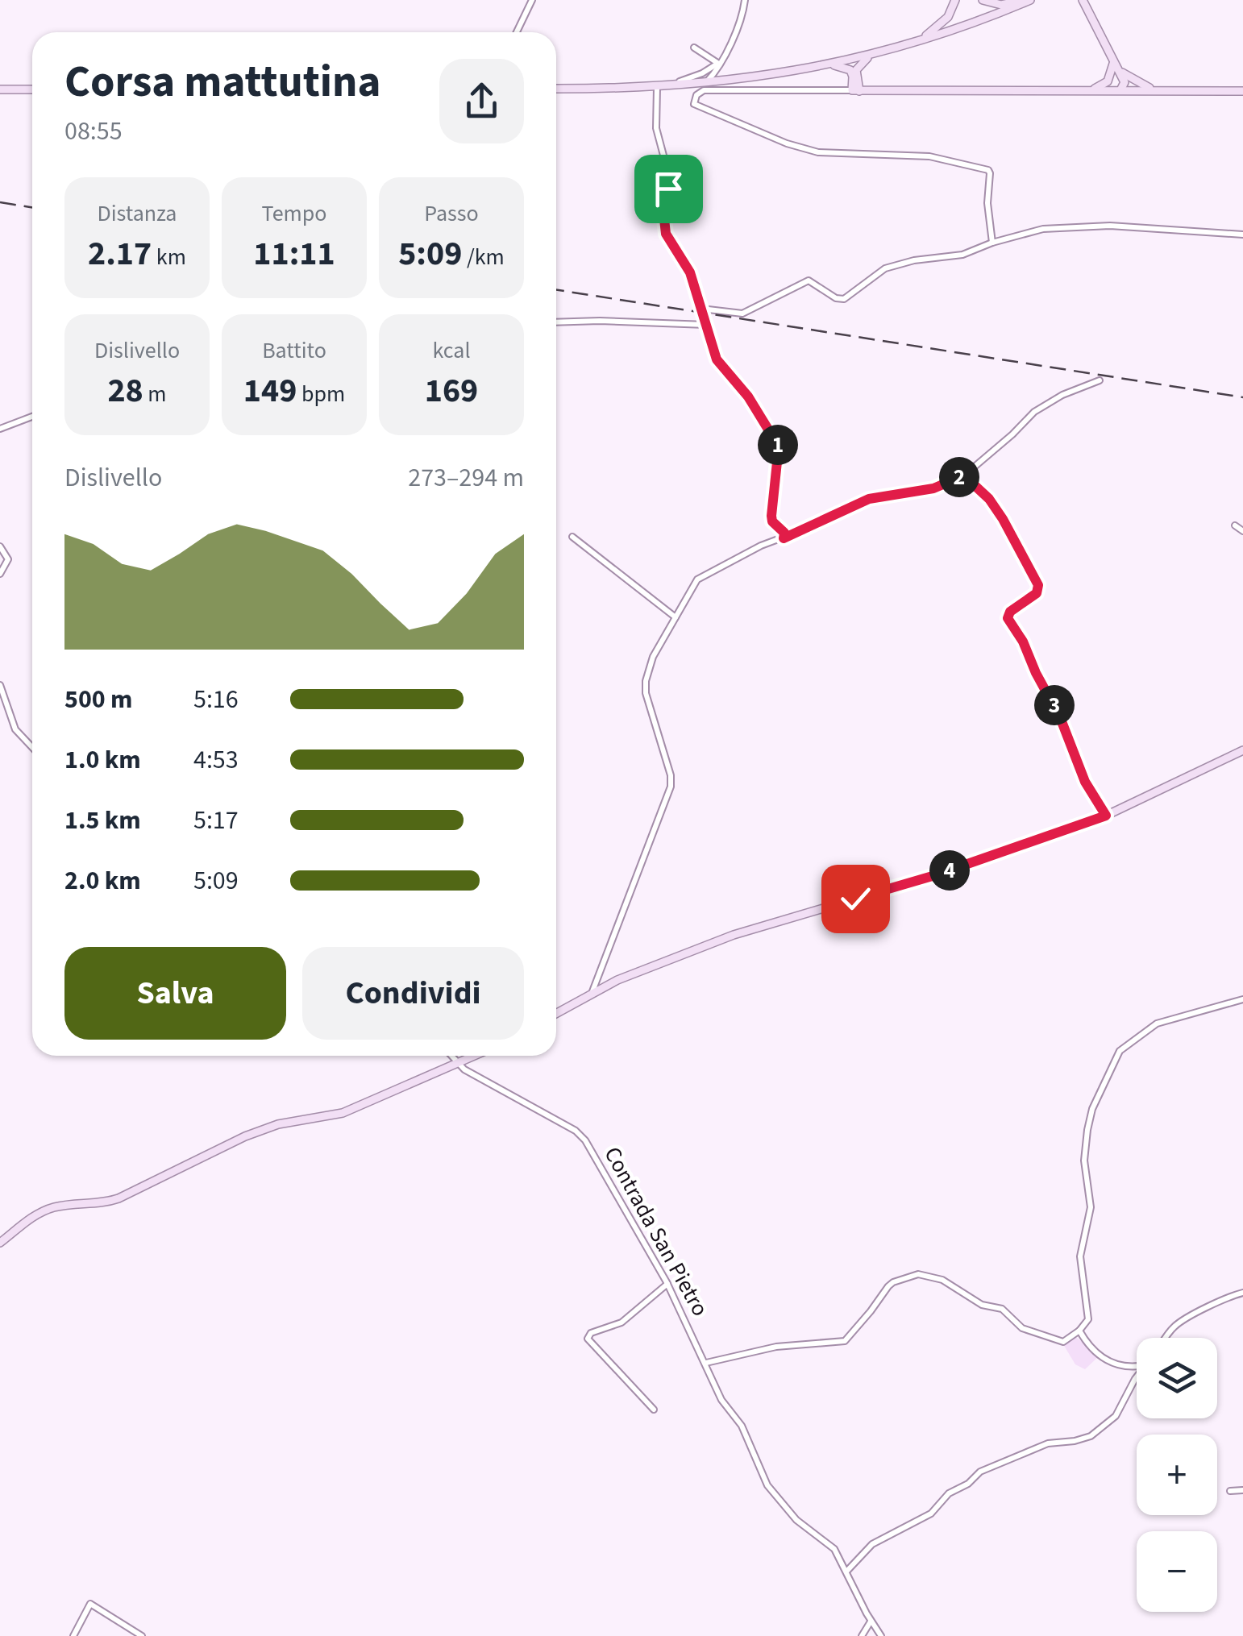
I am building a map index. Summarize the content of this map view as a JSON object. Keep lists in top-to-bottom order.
{
  "streets": {
    "street": ["Contrada San Pietro"]
  },
  "page": {
    "heading": ["Corsa mattutina", "08:55"],
    "stats": [
      ["Distanza", "2.17 km"],
      ["Tempo", "11:11"],
      ["Passo", "5:09 /km"],
      ["Dislivello", "28 m"],
      ["Battito", "149 bpm"],
      ["kcal", "169"]
    ],
    "pins": [
      "1",
      "2",
      "3",
      "4"
    ],
    "chart": ["Dislivello", "273–294 m"],
    "list": [
      {
        "name": "500 m",
        "note": "5:16"
      },
      {
        "name": "1.0 km",
        "note": "4:53"
      },
      {
        "name": "1.5 km",
        "note": "5:17"
      },
      {
        "name": "2.0 km",
        "note": "5:09"
      }
    ],
    "buttons": ["Salva", "Condividi"],
    "map_buttons": ["+", "−"]
  }
}
